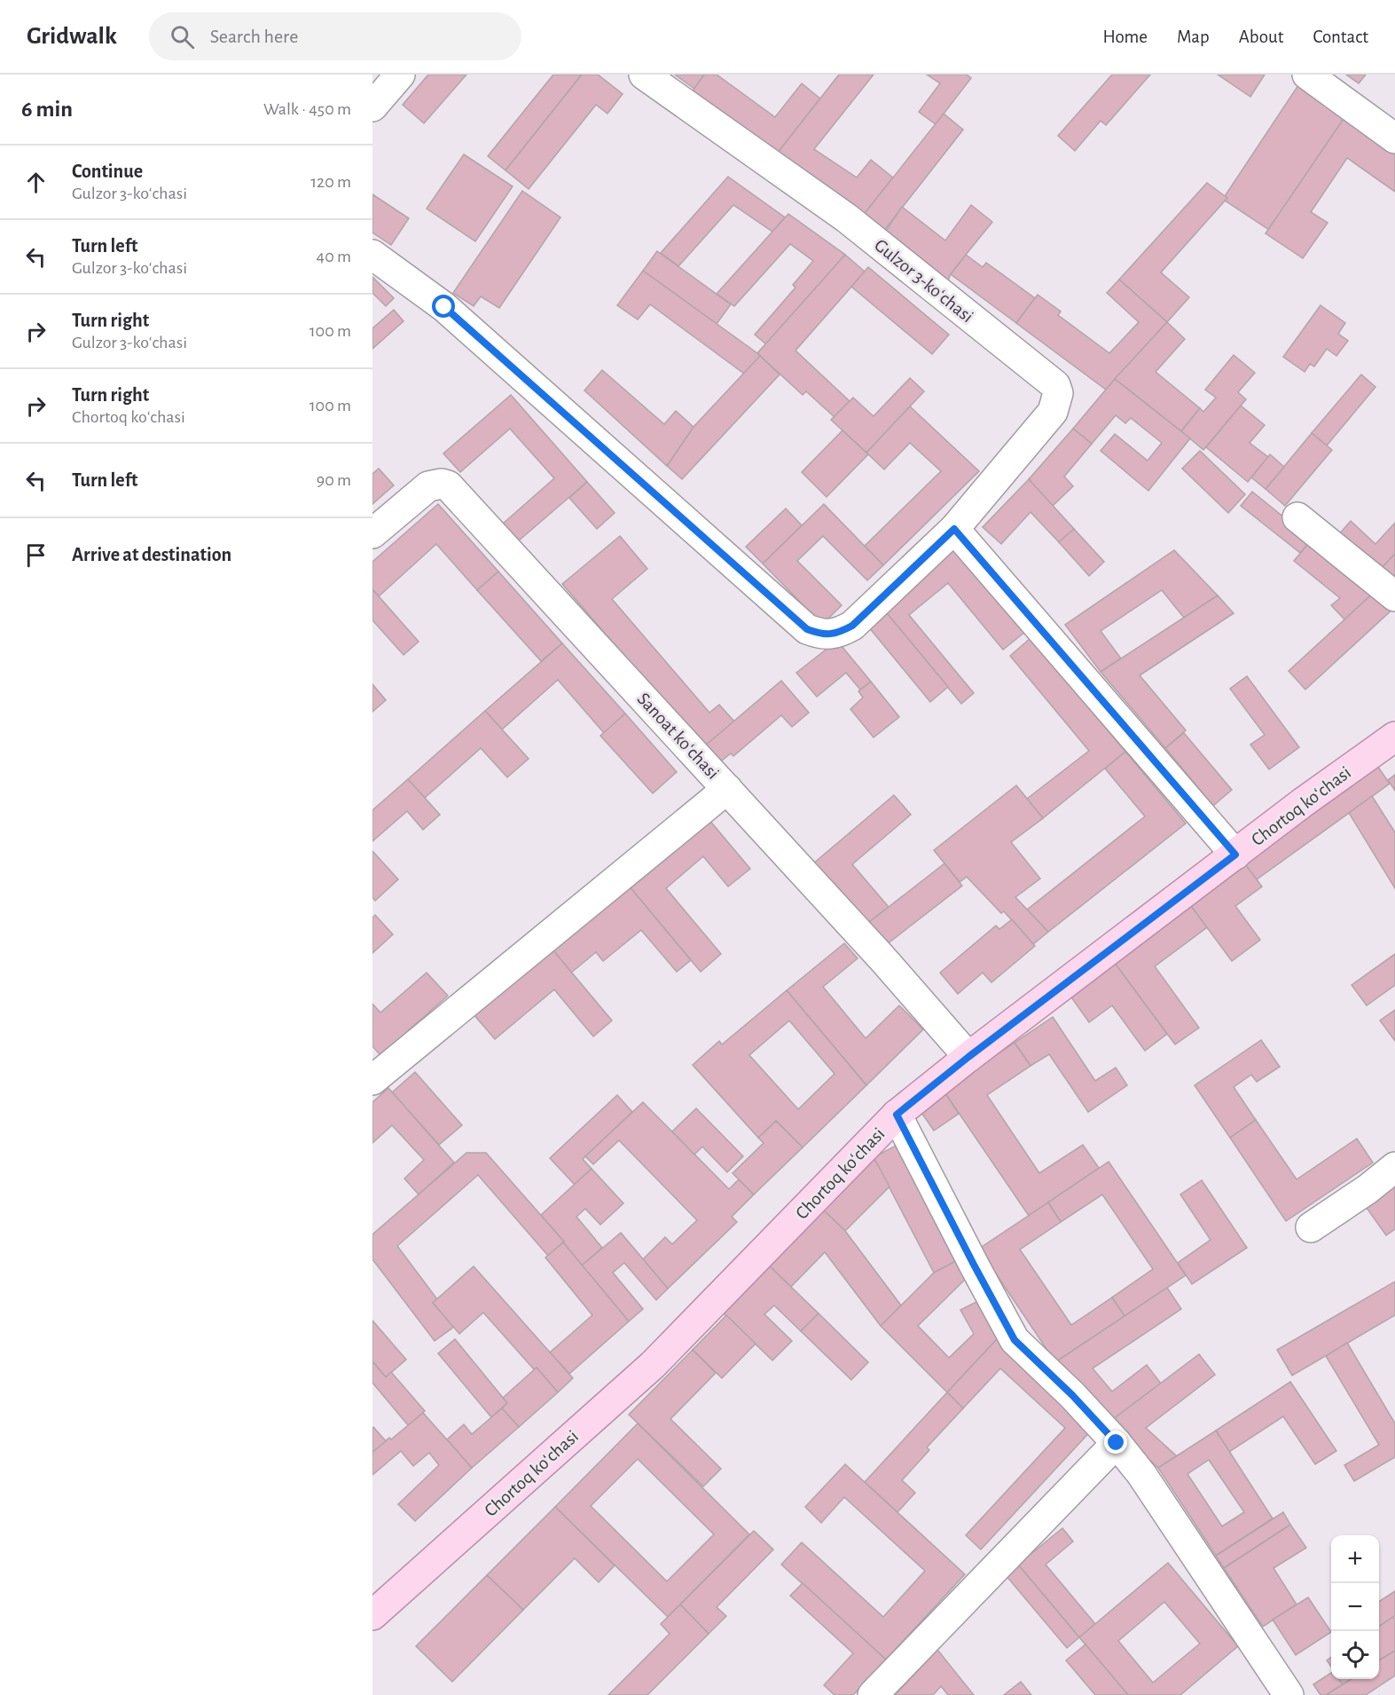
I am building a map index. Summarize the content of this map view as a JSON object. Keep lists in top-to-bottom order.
{
  "streets": {
    "main road": ["Chortoq koʻchasi"],
    "street": ["Gulzor 3-koʻchasi", "Sanoat koʻchasi"]
  },
  "crossings": [
    ["Sanoat koʻchasi", "Chortoq koʻchasi"]
  ],
  "page": {
    "header": "Gridwalk",
    "search": "Search here",
    "nav": [
      "Home",
      "Map",
      "About",
      "Contact"
    ],
    "heading": ["6 min", "Walk · 450 m"],
    "list": [
      ["Continue", "Gulzor 3-koʻchasi", "120 m"],
      ["Turn left", "Gulzor 3-koʻchasi", "40 m"],
      ["Turn right", "Gulzor 3-koʻchasi", "100 m"],
      ["Turn right", "Chortoq koʻchasi", "100 m"],
      ["Turn left", "90 m"],
      "Arrive at destination"
    ],
    "map_buttons": ["+", "−"]
  }
}
